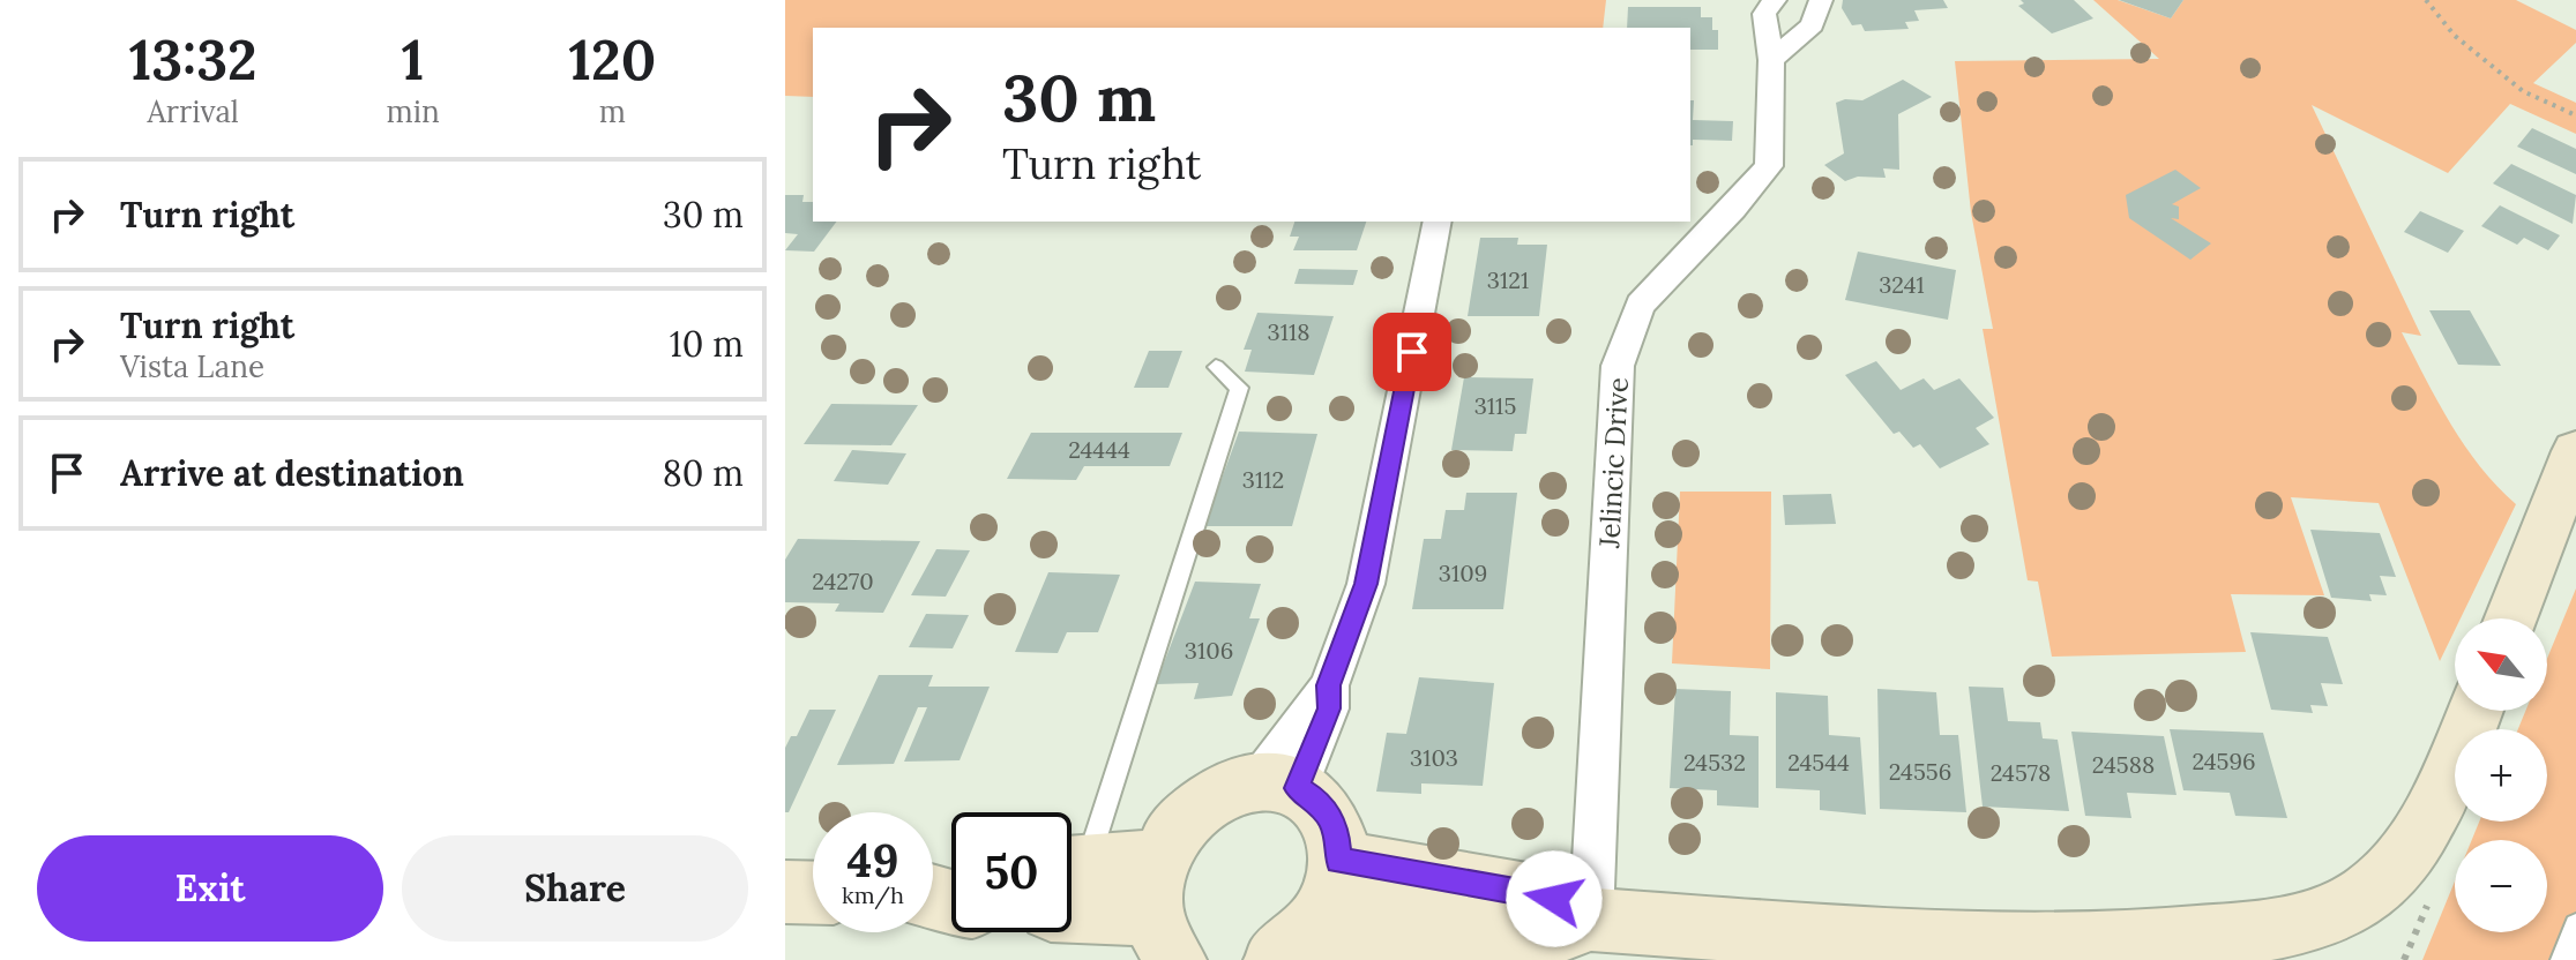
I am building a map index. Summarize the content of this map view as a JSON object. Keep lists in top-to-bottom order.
{
  "streets": {
    "street": ["Jelincic Drive"]
  },
  "house_numbers": [
    "3121",
    "3241",
    "3118",
    "3115",
    "24444",
    "3112",
    "3109",
    "24270",
    "3106",
    "3103",
    "24596",
    "24532",
    "24544",
    "24588",
    "24556",
    "24578"
  ],
  "north": "top left",
  "page": {
    "eta": [
      "13:32",
      "Arrival",
      "1",
      "min",
      "120",
      "m"
    ],
    "turn": ["30 m", "Turn right"],
    "list": [
      {
        "name": "Turn right",
        "value": "30 m"
      },
      {
        "name": "Turn right",
        "note": "Vista Lane",
        "value": "10 m"
      },
      {
        "name": "Arrive at destination",
        "value": "80 m"
      }
    ],
    "map_buttons": ["+", "−"],
    "speed": "49 km/h",
    "limit": "50",
    "buttons": ["Exit", "Share"]
  }
}
